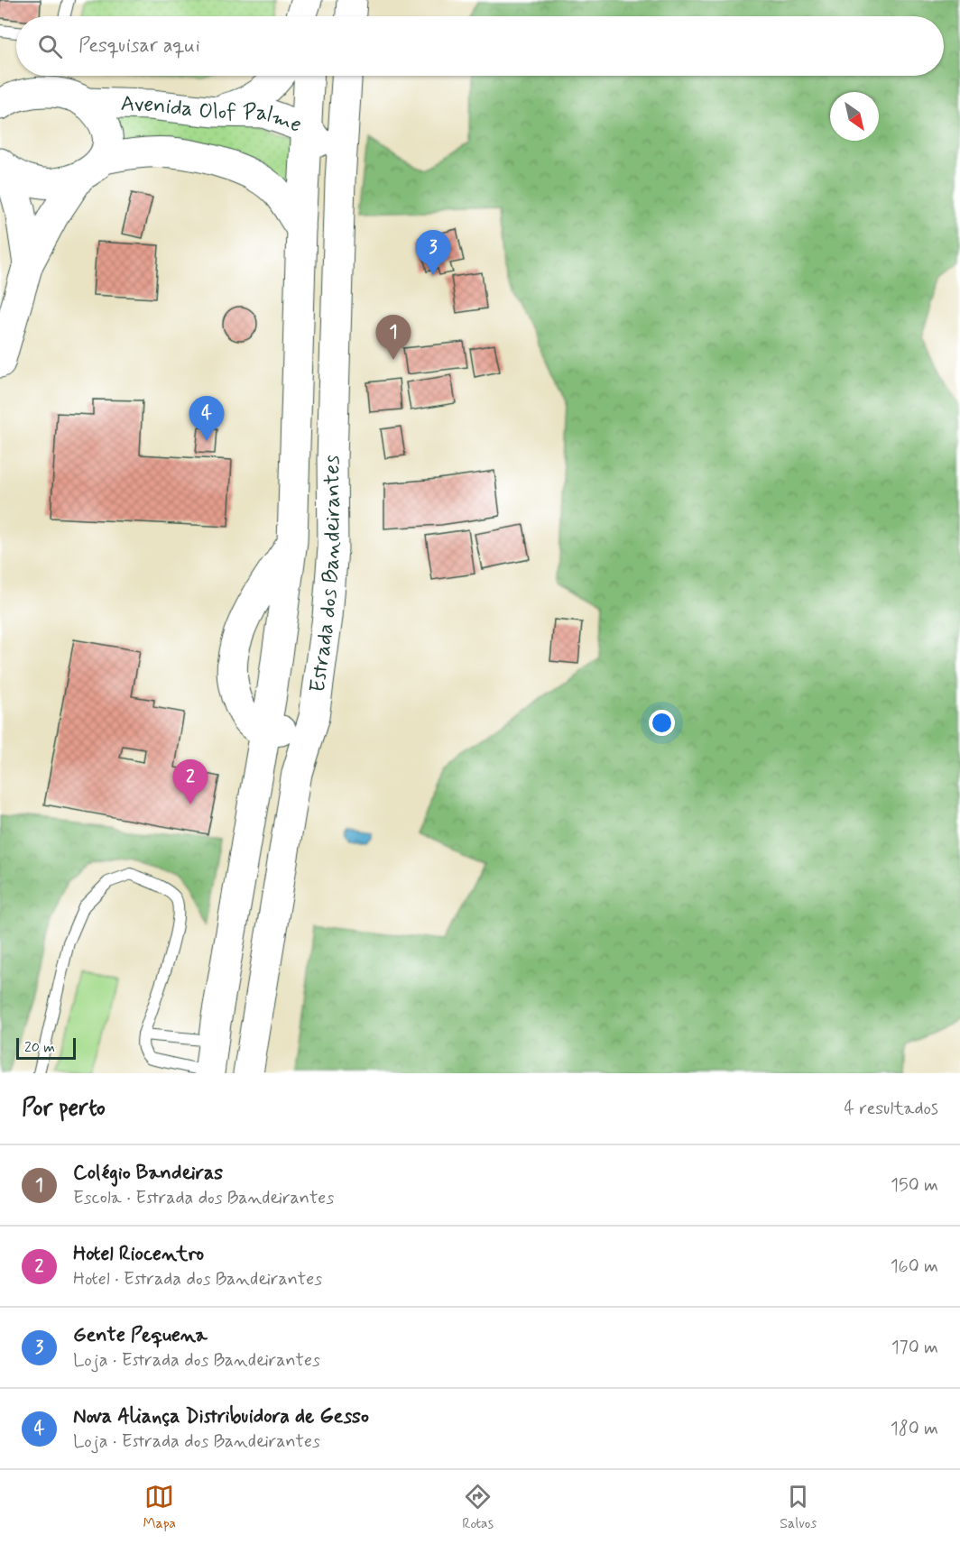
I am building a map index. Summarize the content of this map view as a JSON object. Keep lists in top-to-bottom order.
{
  "streets": {
    "main road": ["Avenida Olof Palme", "Estrada dos Bandeirantes"]
  },
  "crossings": [
    ["Avenida Olof Palme", "Estrada dos Bandeirantes"]
  ],
  "scale_bar": "20 m",
  "north": "bottom right",
  "page": {
    "search": "Pesquisar aqui",
    "pins": [
      "3",
      "1",
      "4",
      "2"
    ],
    "scale": "20 m",
    "heading": ["Por perto", "4 resultados"],
    "list": [
      {
        "mark": "1",
        "name": "Colégio Bandeiras",
        "note": "Escola · Estrada dos Bandeirantes",
        "value": "150 m"
      },
      {
        "mark": "2",
        "name": "Hotel Riocentro",
        "note": "Hotel · Estrada dos Bandeirantes",
        "value": "160 m"
      },
      {
        "mark": "3",
        "name": "Gente Pequena",
        "note": "Loja · Estrada dos Bandeirantes",
        "value": "170 m"
      },
      {
        "mark": "4",
        "name": "Nova Aliança Distribuidora de Gesso",
        "note": "Loja · Estrada dos Bandeirantes",
        "value": "180 m"
      }
    ],
    "nav": ["Mapa", "Rotas", "Salvos"]
  }
}
